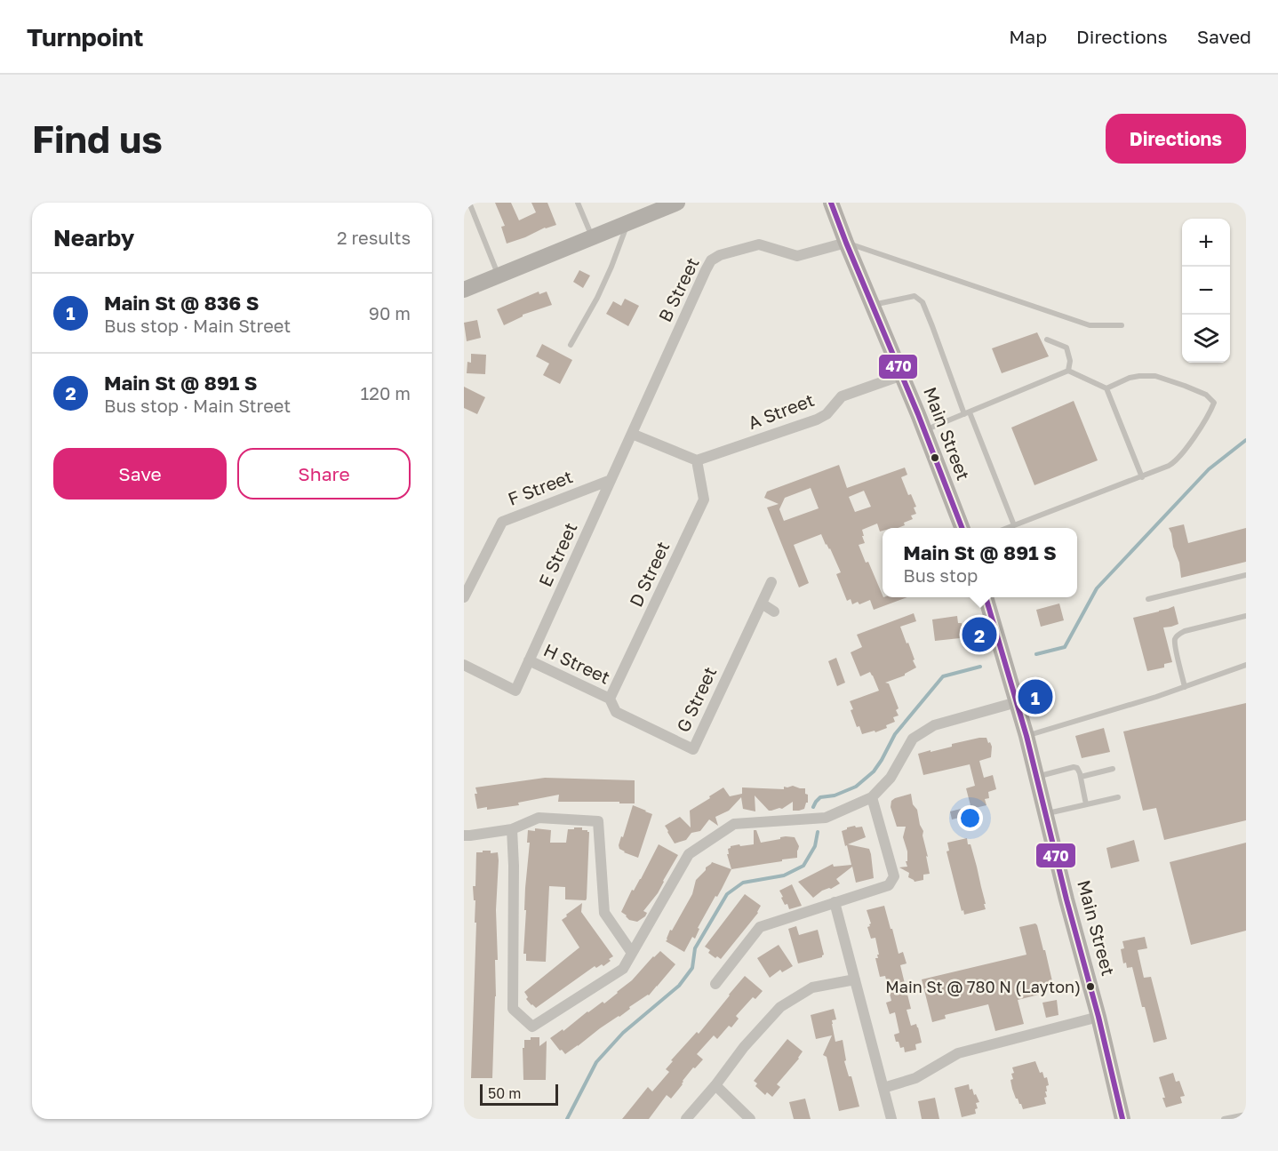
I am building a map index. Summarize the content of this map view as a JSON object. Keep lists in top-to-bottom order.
{
  "streets": {
    "main road": ["Main Street"],
    "street": [
      "B Street",
      "A Street",
      "F Street",
      "E Street",
      "D Street",
      "H Street",
      "G Street"
    ]
  },
  "crossings": [
    ["B Street", "Main Street"],
    ["B Street", "E Street"],
    ["A Street", "Main Street"],
    ["A Street", "D Street"],
    ["F Street", "E Street"],
    ["E Street", "H Street"],
    ["D Street", "H Street"],
    ["D Street", "G Street"],
    ["H Street", "G Street"]
  ],
  "places": ["Main St @ 780 N (Layton)"],
  "lines": ["transit line 470"],
  "scale_bar": "50 m",
  "page": {
    "header": "Turnpoint",
    "nav": ["Map", "Directions", "Saved"],
    "buttons": [
      "Directions",
      ["Save", "Share"]
    ],
    "title": "Find us",
    "heading": ["Nearby", "2 results"],
    "map_buttons": ["+", "−"],
    "list": [
      {
        "mark": "1",
        "name": "Main St @ 836 S",
        "note": "Bus stop · Main Street",
        "value": "90 m"
      },
      {
        "mark": "2",
        "name": "Main St @ 891 S",
        "note": "Bus stop · Main Street",
        "value": "120 m"
      }
    ],
    "popup": ["Main St @ 891 S", "Bus stop"],
    "pins": ["2", "1"],
    "scale": "50 m"
  }
}
